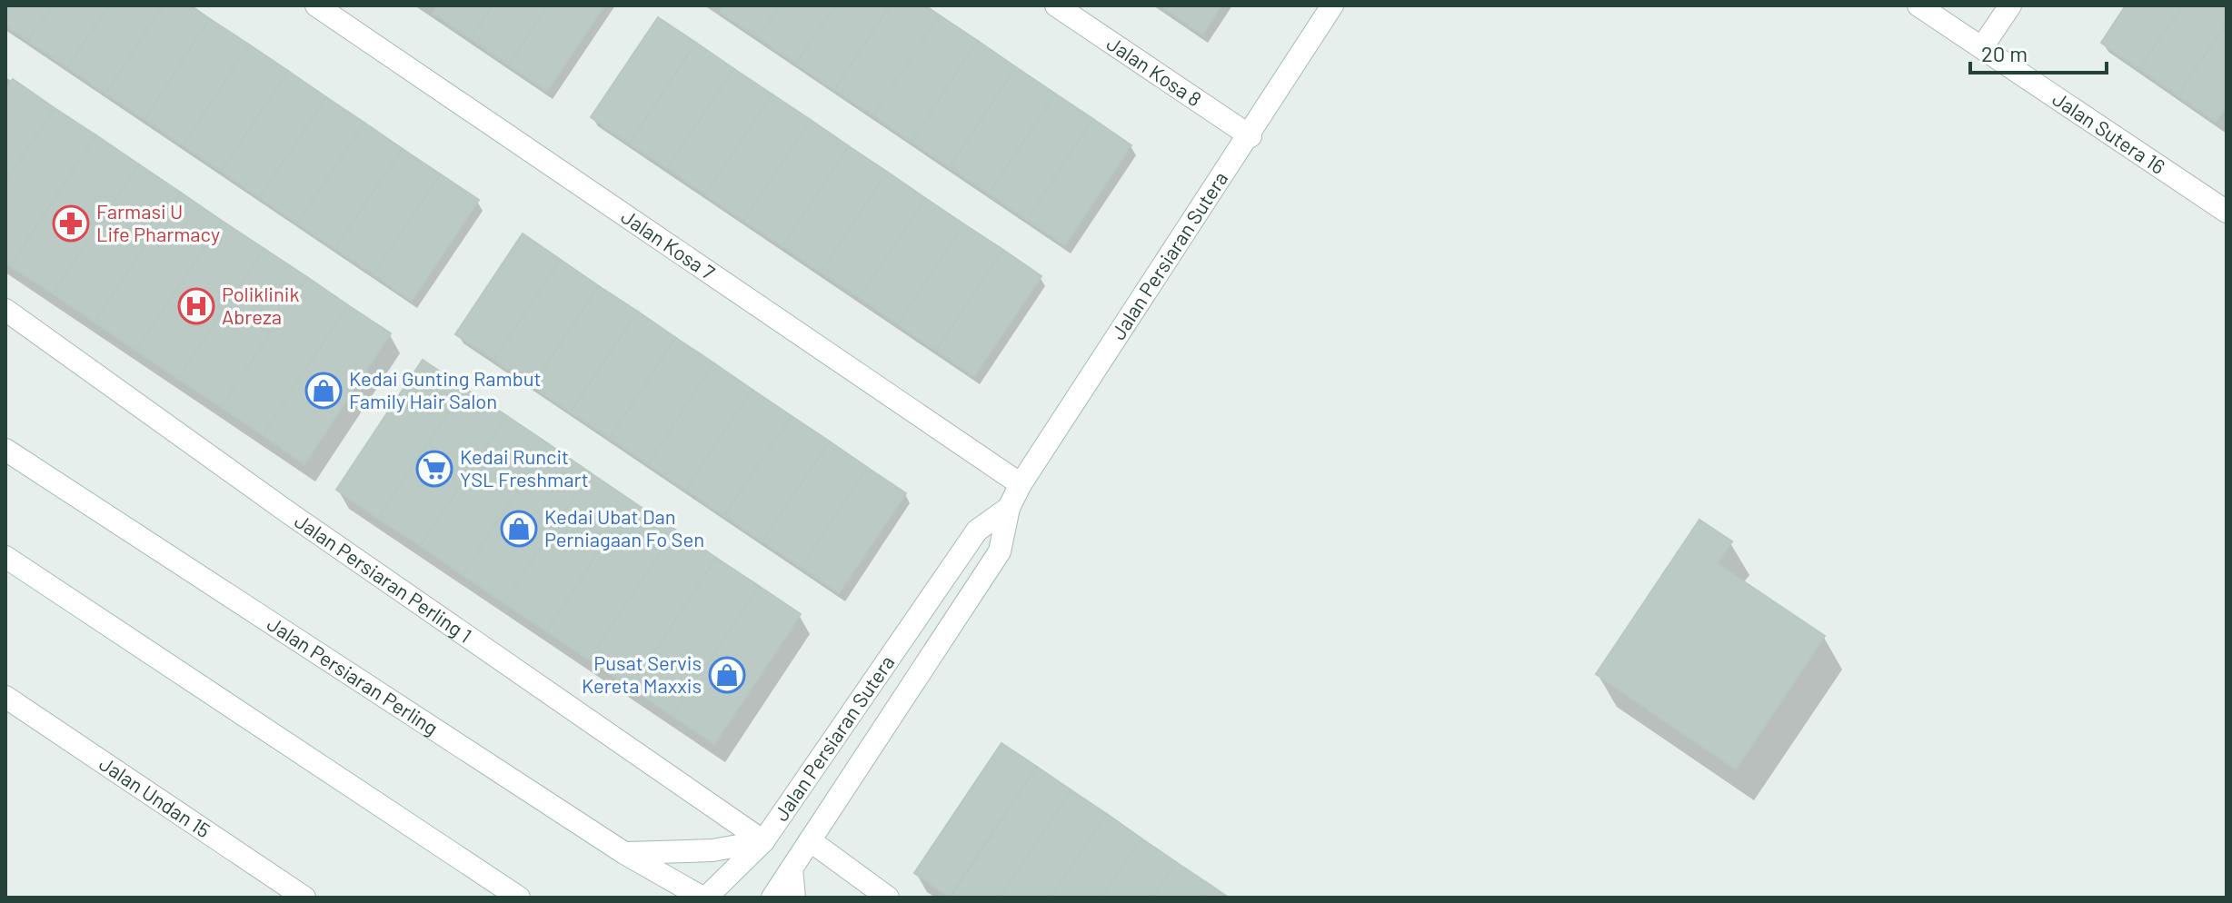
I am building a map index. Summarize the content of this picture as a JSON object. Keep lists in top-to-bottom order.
{
  "streets": {
    "street": [
      "Jalan Kosa 8",
      "Jalan Sutera 16",
      "Jalan Kosa 7",
      "Jalan Persiaran Sutera",
      "Jalan Persiaran Perling 1",
      "Jalan Persiaran Perling",
      "Jalan Undan 15"
    ]
  },
  "crossings": [
    ["Jalan Kosa 8", "Jalan Persiaran Sutera"],
    ["Jalan Kosa 7", "Jalan Persiaran Sutera"],
    ["Jalan Persiaran Sutera", "Jalan Persiaran Perling 1"],
    ["Jalan Persiaran Sutera", "Jalan Persiaran Perling"]
  ],
  "places": {
    "pharmacy": ["Farmasi U Life Pharmacy"],
    "hospital": ["Poliklinik Abreza"],
    "shop": ["Kedai Gunting Rambut Family Hair Salon", "Kedai Ubat Dan Perniagaan Fo Sen", "Pusat Servis Kereta Maxxis"],
    "supermarket": ["Kedai Runcit YSL Freshmart"]
  },
  "scale_bar": "20 m"
}
